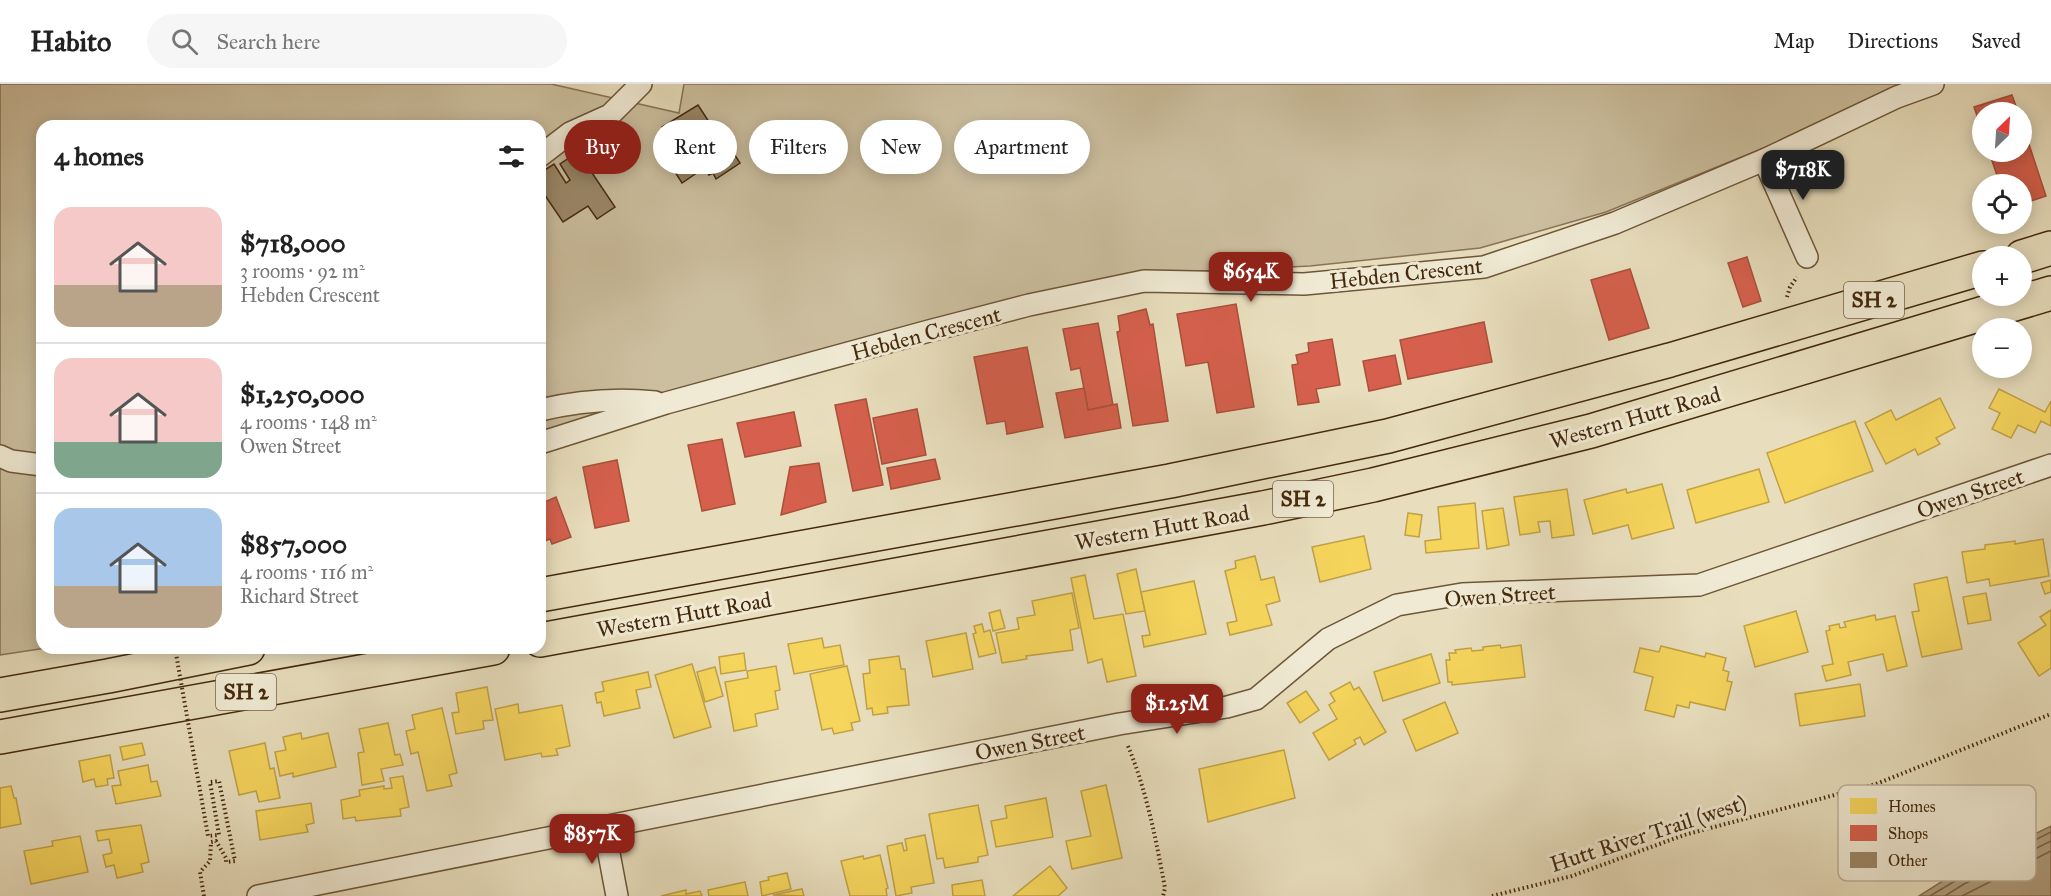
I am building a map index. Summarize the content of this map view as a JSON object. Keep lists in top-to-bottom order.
{
  "streets": {
    "highway": ["SH 2", "Western Hutt Road"],
    "street": ["Hebden Crescent", "Owen Street"],
    "path": ["Hutt River Trail (west)"]
  },
  "legend": ["Homes", "Shops", "Other"],
  "north": "top right",
  "page": {
    "header": "Habito",
    "search": "Search here",
    "nav": ["Map", "Directions", "Saved"],
    "map_buttons": ["+", "−"],
    "chip": [
      "Buy",
      "Rent",
      "Filters",
      "New",
      "Apartment"
    ],
    "heading": "4 homes",
    "price": [
      "$718K",
      "$654K",
      "$1.25M",
      "$857K"
    ],
    "list": [
      {
        "name": "$718,000",
        "note": "3 rooms · 92 m² · Hebden Crescent"
      },
      {
        "name": "$1,250,000",
        "note": "4 rooms · 148 m² · Owen Street"
      },
      {
        "name": "$857,000",
        "note": "4 rooms · 116 m² · Richard Street"
      }
    ]
  }
}
